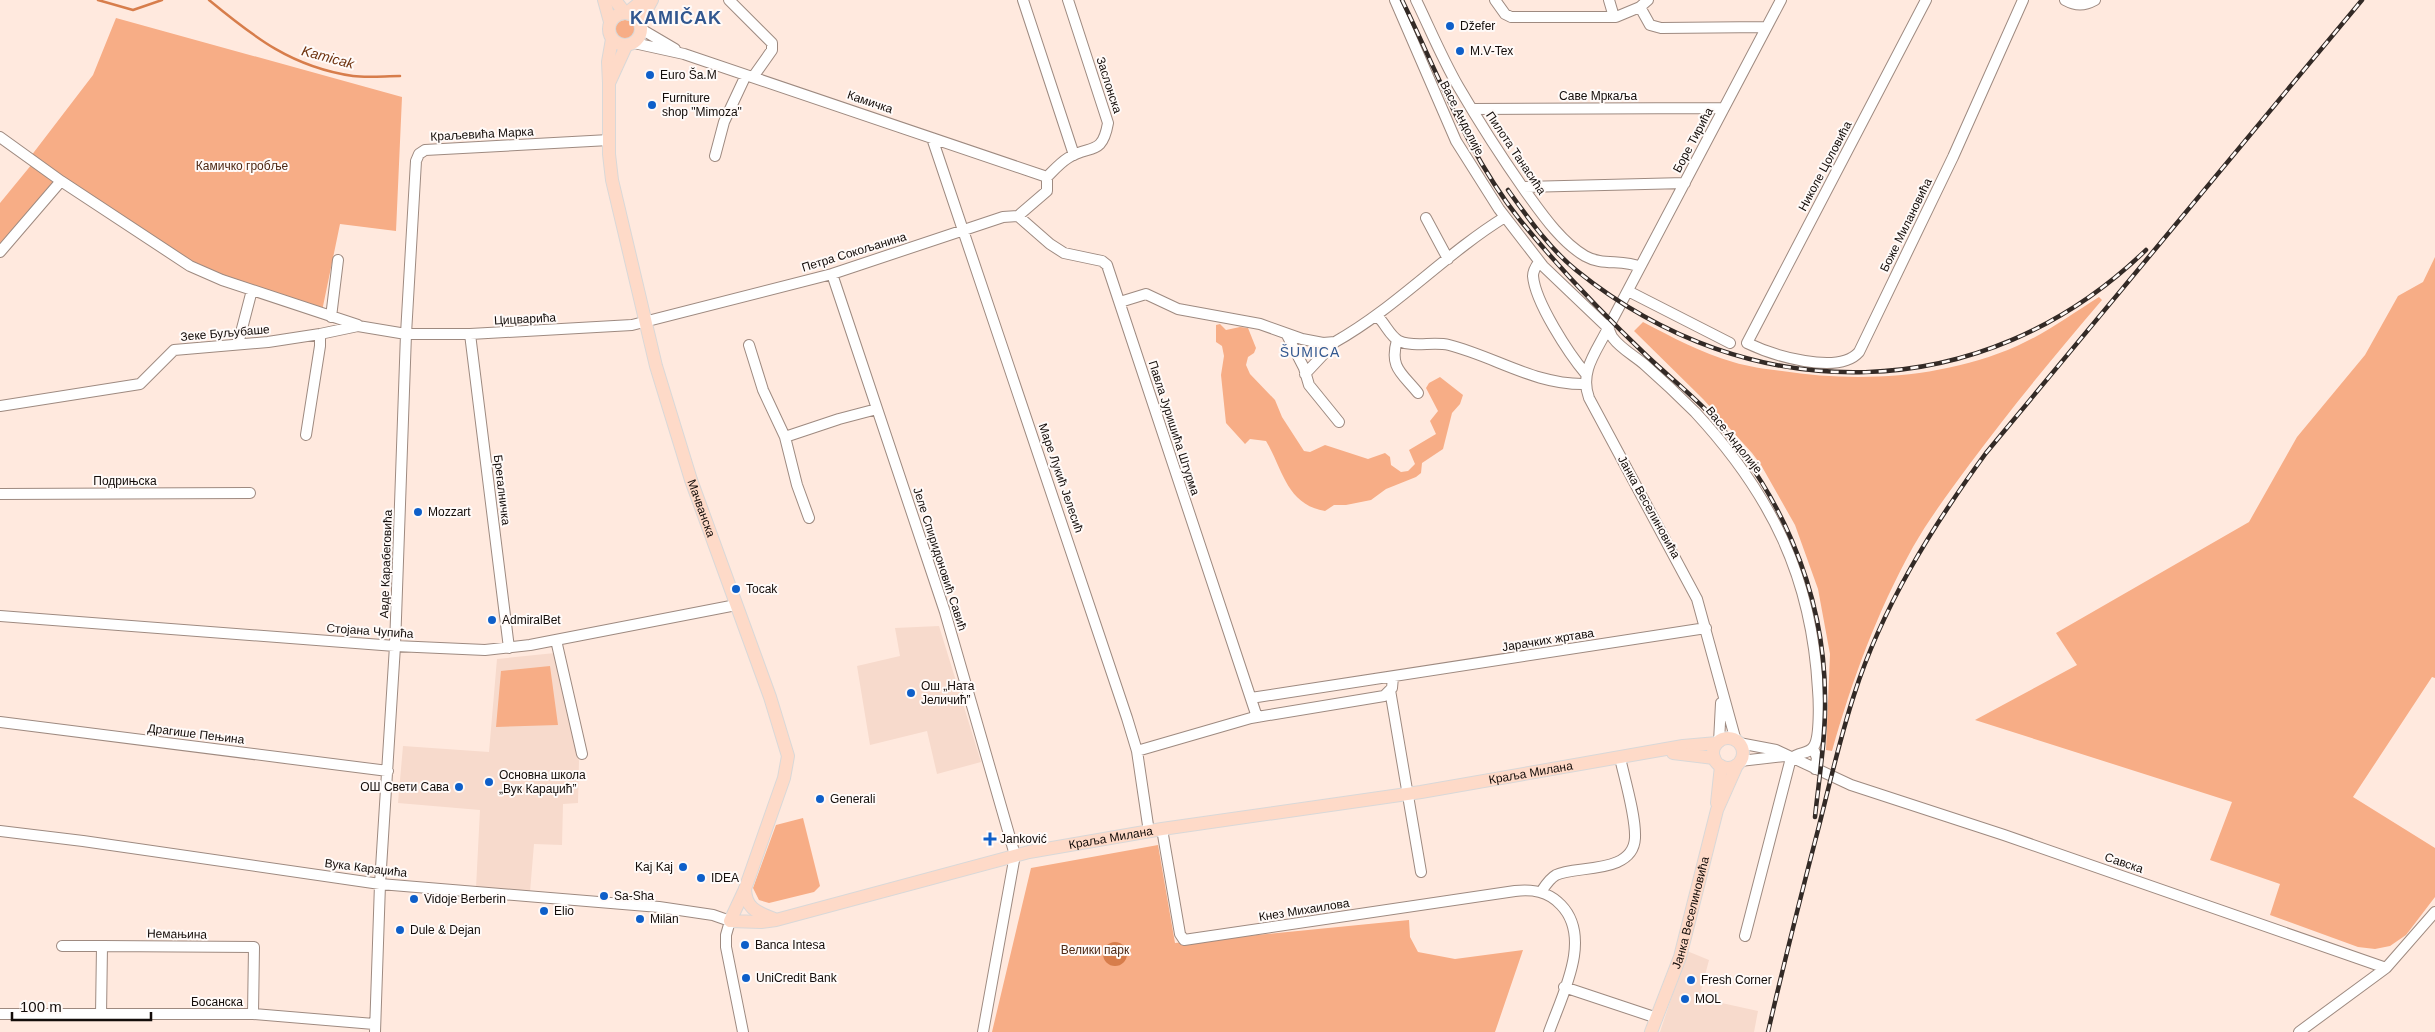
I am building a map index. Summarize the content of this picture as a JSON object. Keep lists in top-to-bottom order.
{
  "streets": {
    "main road": ["Јанка Веселиновића", "Мачванска", "Краља Милана"],
    "street": [
      "Заслонска",
      "Саве Мркаља",
      "Камичка",
      "Васе Андолије",
      "Краљевића Марка",
      "Боре Тирића",
      "Пилота Танасића",
      "Николе Цоловића",
      "Боже Милановића",
      "Петра Сокољанина",
      "Цицварића",
      "Зеке Буљубаше",
      "Павла Јуришића Штурма",
      "Маре Лукић Јелесић",
      "Подрињска",
      "Брегалничка",
      "Јеле Спиридоновић Савић",
      "Авде Карабеговића",
      "Стојана Чупића",
      "Јарачких жртава",
      "Драгише Пењина",
      "Савска",
      "Вука Караџића",
      "Кнез Михаилова",
      "Немањина",
      "Босанска"
    ]
  },
  "crossings": [
    ["Заслонска", "Камичка"],
    ["Саве Мркаља", "Боре Тирића"],
    ["Саве Мркаља", "Пилота Танасића"],
    ["Камичка", "Маре Лукић Јелесић"],
    ["Камичка", "Мачванска"],
    ["Васе Андолије", "Боре Тирића"],
    ["Васе Андолије", "Савска"],
    ["Краљевића Марка", "Цицварића"],
    ["Краљевића Марка", "Зеке Буљубаше"],
    ["Краљевића Марка", "Мачванска"],
    ["Краљевића Марка", "Авде Карабеговића"],
    ["Боре Тирића", "Пилота Танасића"],
    ["Николе Цоловића", "Боже Милановића"],
    ["Петра Сокољанина", "Цицварића"],
    ["Петра Сокољанина", "Павла Јуришића Штурма"],
    ["Петра Сокољанина", "Маре Лукић Јелесић"],
    ["Петра Сокољанина", "Мачванска"],
    ["Петра Сокољанина", "Јеле Спиридоновић Савић"],
    ["Цицварића", "Зеке Буљубаше"],
    ["Цицварића", "Брегалничка"],
    ["Цицварића", "Мачванска"],
    ["Цицварића", "Авде Карабеговића"],
    ["Зеке Буљубаше", "Авде Карабеговића"],
    ["Павла Јуришића Штурма", "Јарачких жртава"],
    ["Маре Лукић Јелесић", "Краља Милана"],
    ["Брегалничка", "Стојана Чупића"],
    ["Јанка Веселиновића", "Јарачких жртава"],
    ["Јанка Веселиновића", "Краља Милана"],
    ["Јанка Веселиновића", "Савска"],
    ["Мачванска", "Стојана Чупића"],
    ["Мачванска", "Краља Милана"],
    ["Мачванска", "Вука Караџића"],
    ["Јеле Спиридоновић Савић", "Краља Милана"],
    ["Авде Карабеговића", "Стојана Чупића"],
    ["Авде Карабеговића", "Драгише Пењина"],
    ["Авде Карабеговића", "Вука Караџића"],
    ["Авде Карабеговића", "Босанска"],
    ["Краља Милана", "Савска"],
    ["Краља Милана", "Вука Караџића"],
    ["Краља Милана", "Кнез Михаилова"],
    ["Немањина", "Босанска"]
  ],
  "districts": ["KAMIČAK", "ŠUMICA"],
  "water": ["Kamicak"],
  "parks": ["Камичко гробље", "Велики парк"],
  "places": {
    "other": [
      "Džefer",
      "M.V-Tex",
      "Euro Ša.M",
      "Furniture shop \"Mimoza\"",
      "Mozzart",
      "Tocak",
      "AdmiralBet",
      "Ош „Ната Јеличић”",
      "Основна школа „Вук Караџић”",
      "ОШ Свети Сава",
      "Generali",
      "Kaj Kaj",
      "IDEA",
      "Sa-Sha",
      "Vidoje Berberin",
      "Elio",
      "Milan",
      "Dule & Dejan",
      "Banca Intesa",
      "UniCredit Bank",
      "Fresh Corner",
      "MOL"
    ],
    "health": ["Janković"]
  },
  "scale_bar": "100 m"
}
